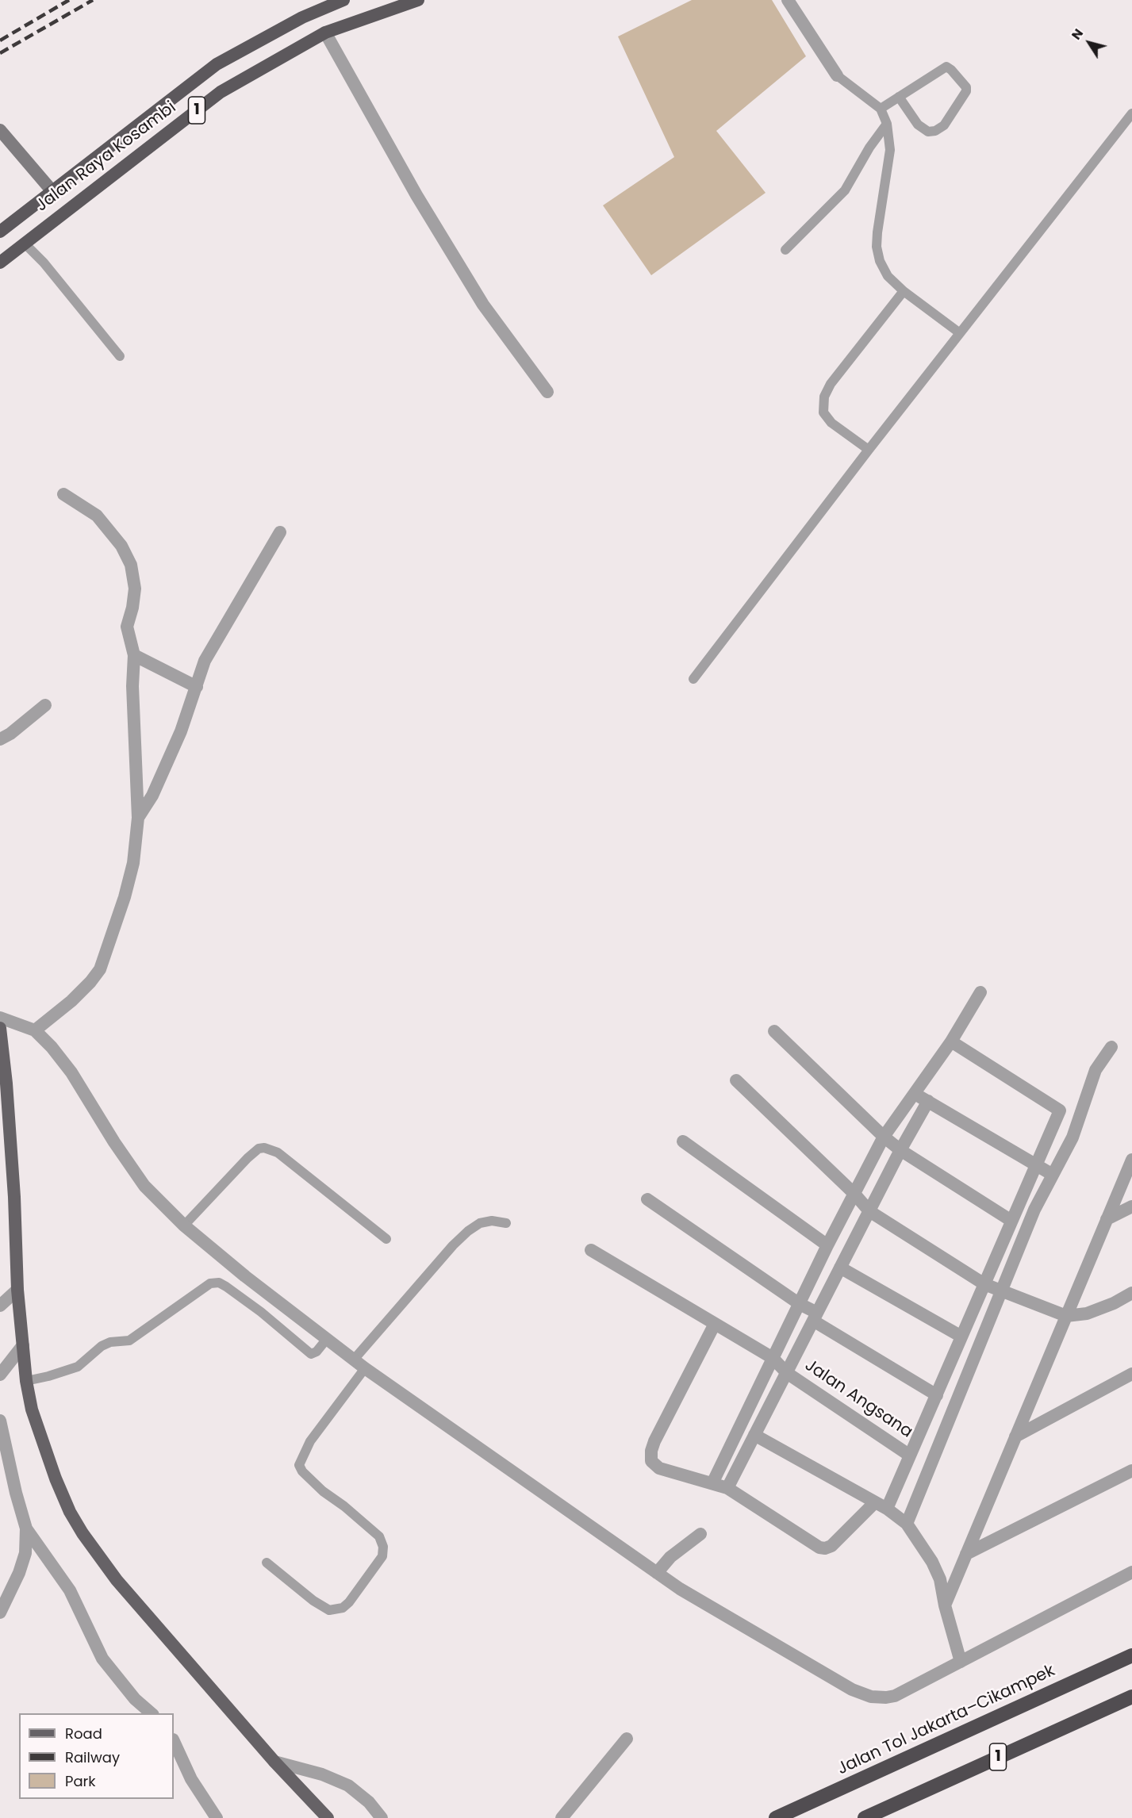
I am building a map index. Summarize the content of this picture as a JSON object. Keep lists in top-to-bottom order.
{
  "streets": {
    "highway": ["1", "Jalan Raya Kosambi", "Jalan Tol Jakarta–Cikampek"],
    "street": ["Jalan Angsana"]
  },
  "legend": ["Road", "Railway", "Park"],
  "north": "top left"
}
